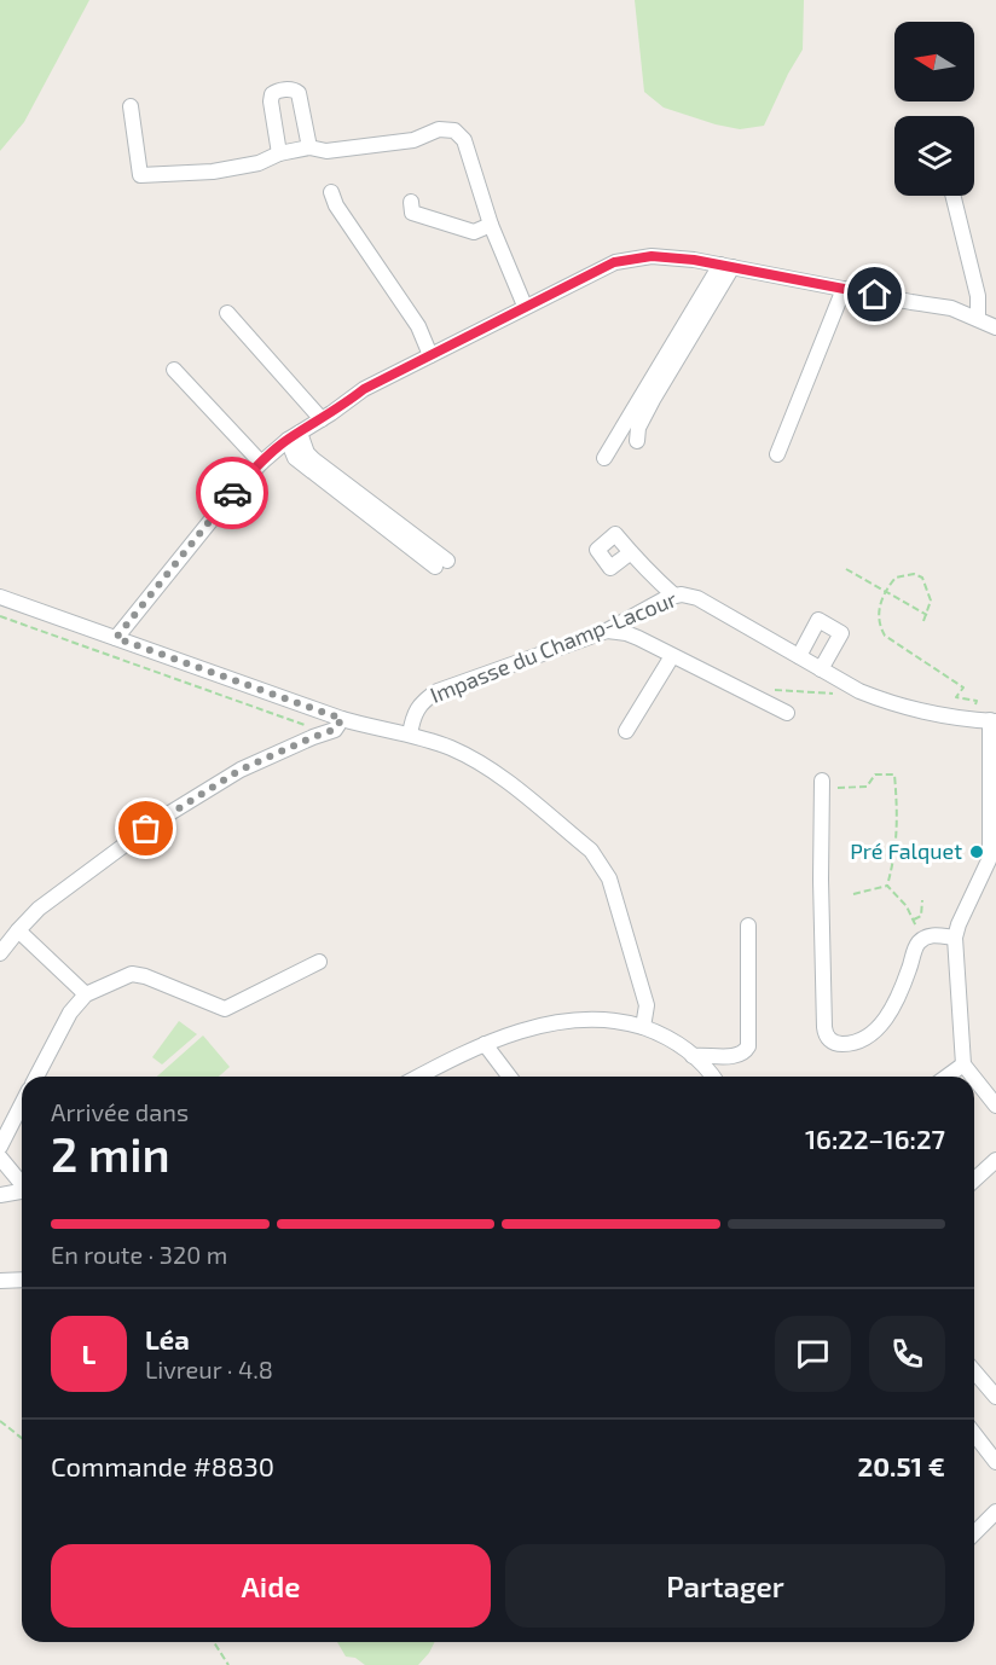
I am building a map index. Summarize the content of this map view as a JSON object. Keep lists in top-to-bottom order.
{
  "streets": {
    "street": ["Impasse du Champ-Lacour"]
  },
  "places": ["Pré Falquet"],
  "north": "left",
  "page": {
    "heading": ["2 min", "Arrivée dans", "16:22–16:27"],
    "panel": [
      "Léa",
      "Livreur · 4.8",
      "Commande #8830",
      "20.51 €"
    ],
    "bar": "En route · 320 m",
    "round": "L",
    "buttons": ["Aide", "Partager"]
  }
}
